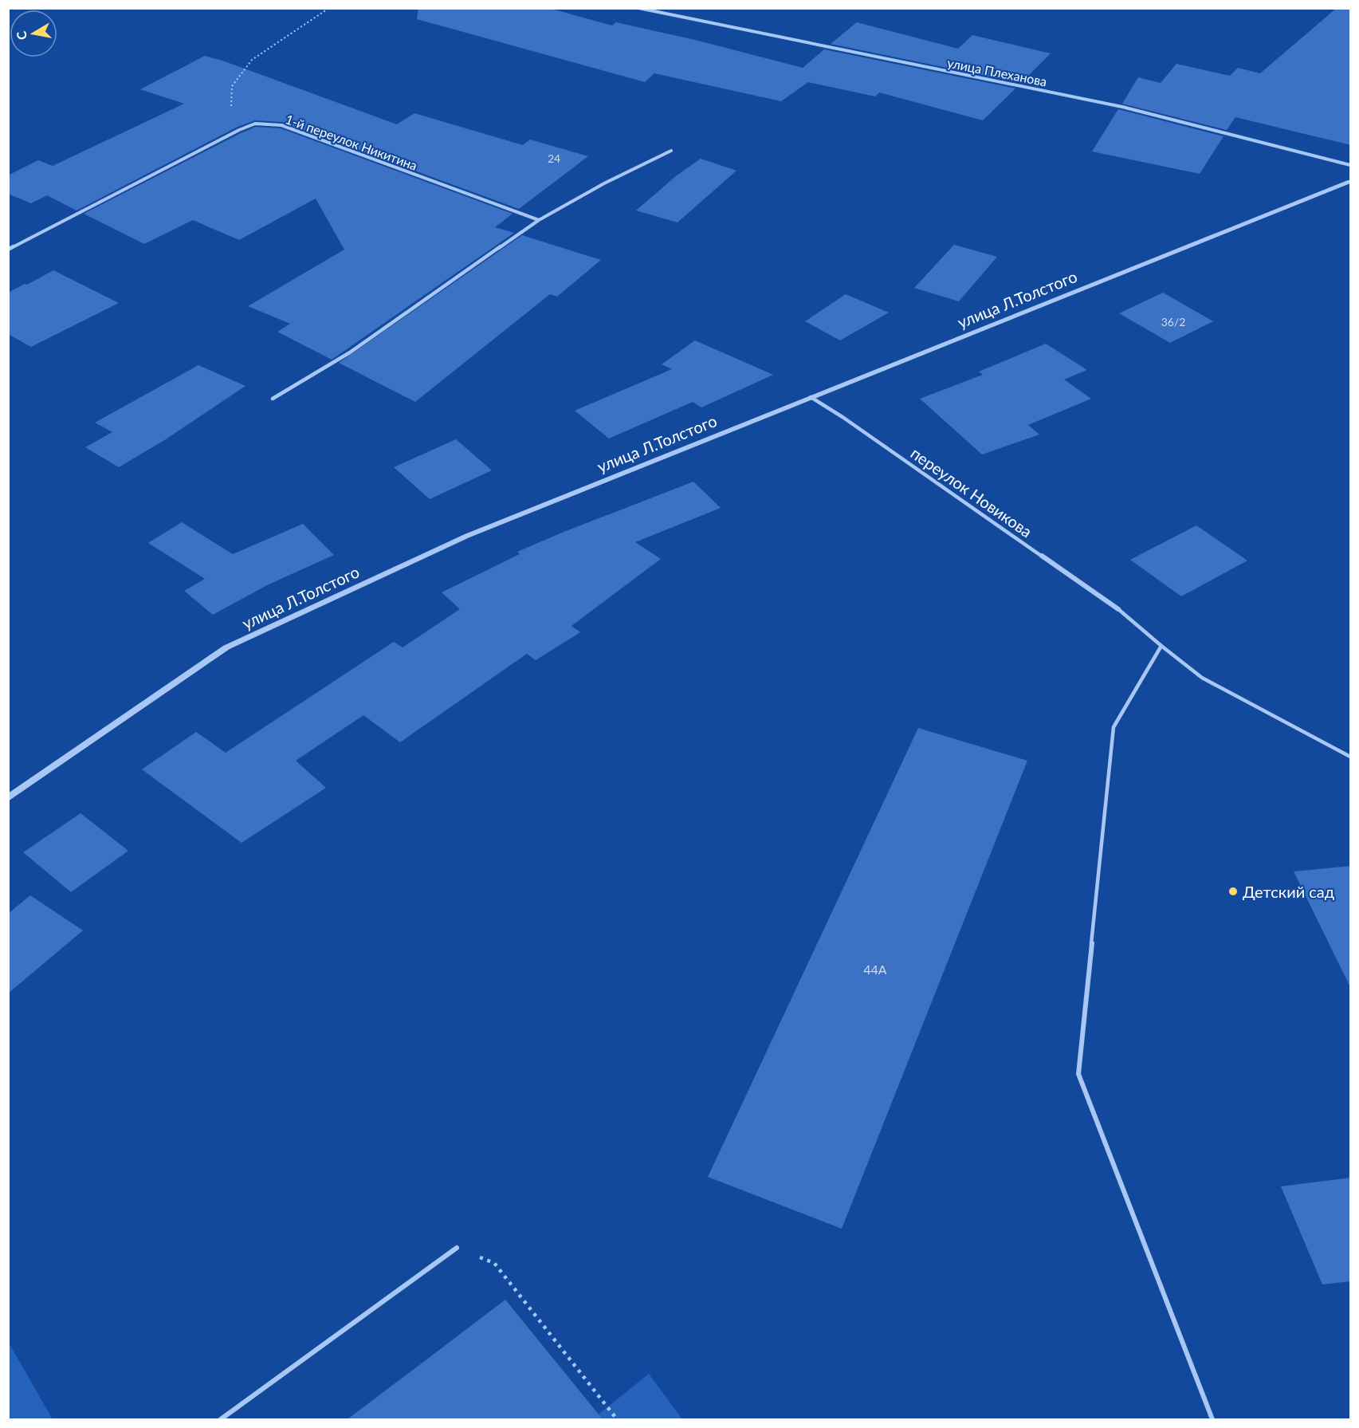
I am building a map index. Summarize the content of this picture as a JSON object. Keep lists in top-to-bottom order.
{
  "streets": {
    "street": [
      "улица Плеханова",
      "1-й переулок Никитина",
      "улица Л.Толстого",
      "переулок Новикова"
    ]
  },
  "crossings": [
    ["улица Л.Толстого", "переулок Новикова"]
  ],
  "places": ["Детский сад"],
  "house_numbers": ["24", "36/2", "44А"],
  "north": "left"
}
